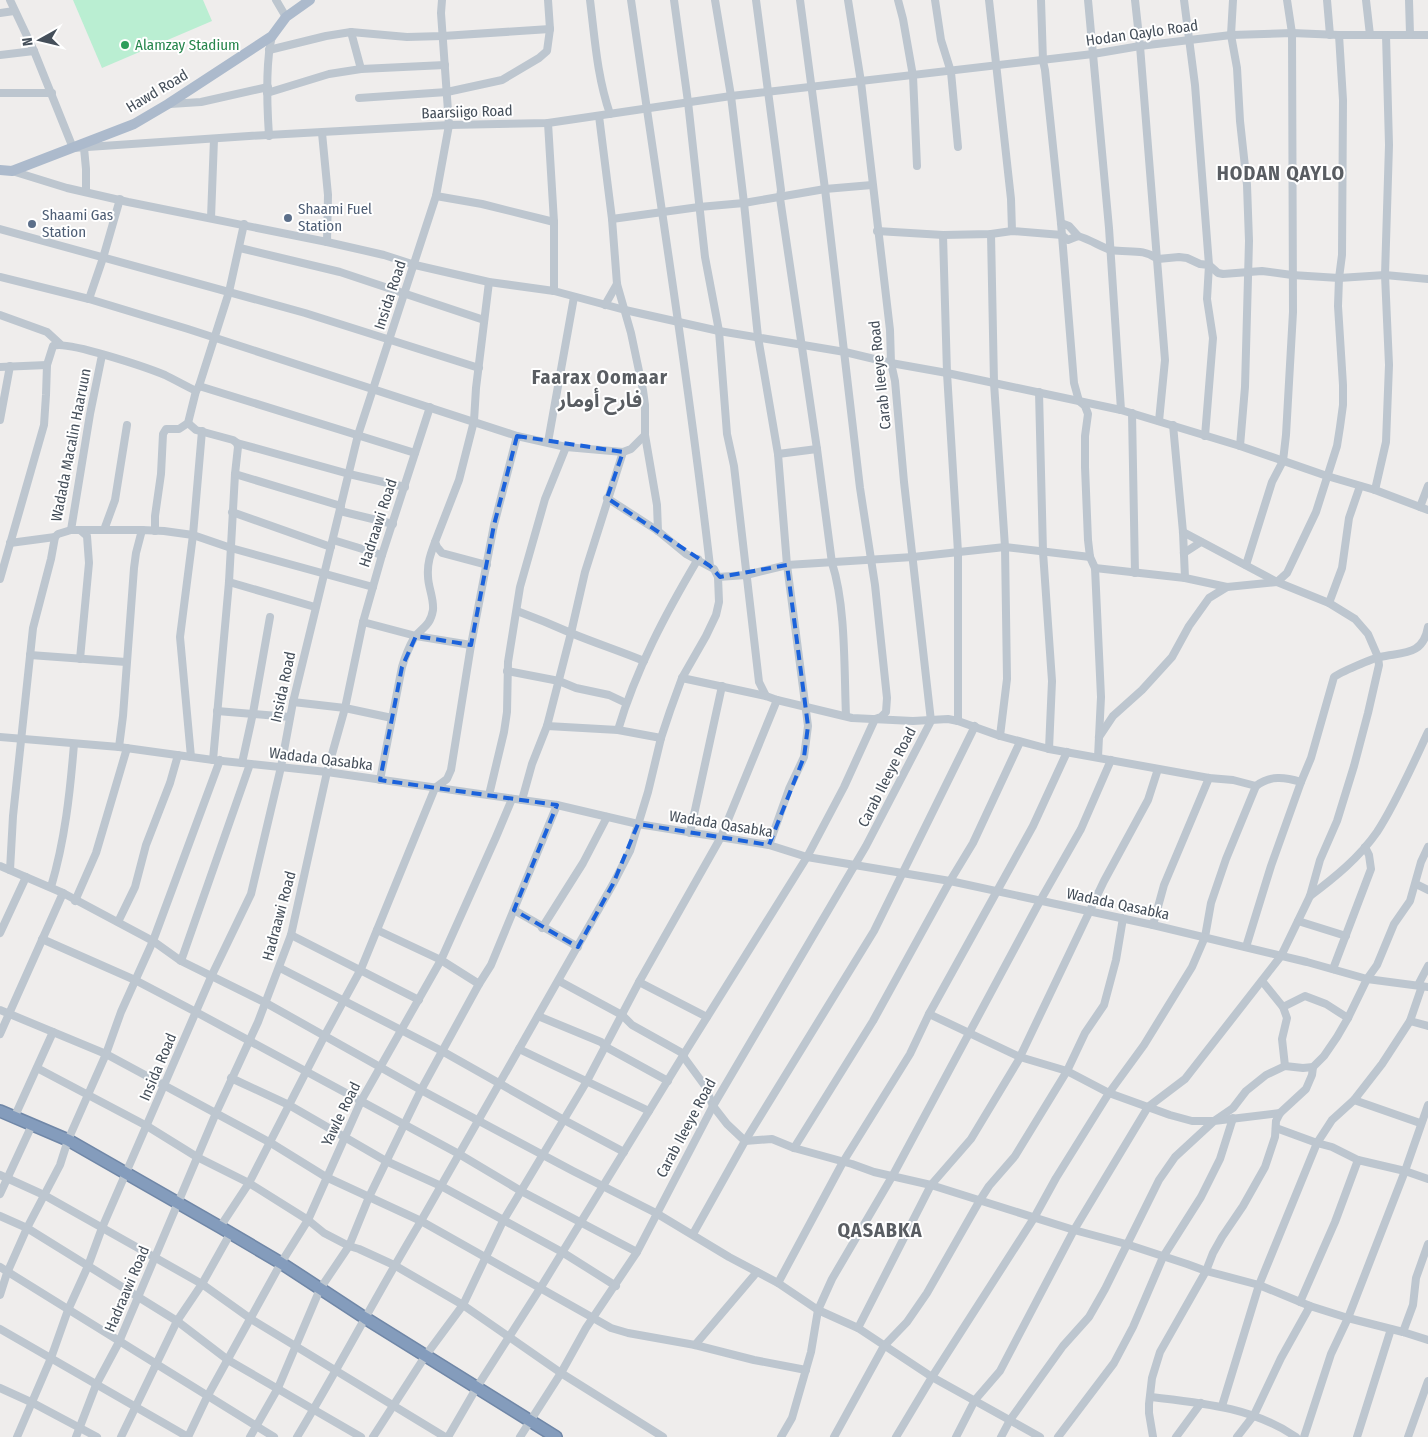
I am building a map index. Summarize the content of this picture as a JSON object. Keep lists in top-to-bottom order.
{
  "streets": {
    "main road": ["Hawd Road"],
    "street": [
      "Hodan Qaylo Road",
      "Baarsiigo Road",
      "Insida Road",
      "Carab Ileeye Road",
      "Wadada Macalin Haaruun",
      "Hadraawi Road",
      "Wadada Qasabka",
      "Yawle Road"
    ]
  },
  "crossings": [
    ["Hodan Qaylo Road", "Baarsiigo Road"],
    ["Hodan Qaylo Road", "Carab Ileeye Road"],
    ["Hawd Road", "Baarsiigo Road"],
    ["Baarsiigo Road", "Insida Road"],
    ["Baarsiigo Road", "Carab Ileeye Road"],
    ["Insida Road", "Wadada Qasabka"],
    ["Carab Ileeye Road", "Wadada Qasabka"],
    ["Wadada Macalin Haaruun", "Wadada Qasabka"],
    ["Hadraawi Road", "Wadada Qasabka"],
    ["Wadada Qasabka", "Yawle Road"]
  ],
  "districts": ["HODAN QAYLO", "Faarax Oomaar فارح أومار", "QASABKA"],
  "places": ["Alamzay Stadium", "Shaami Fuel Station", "Shaami Gas Station"],
  "north": "left"
}
